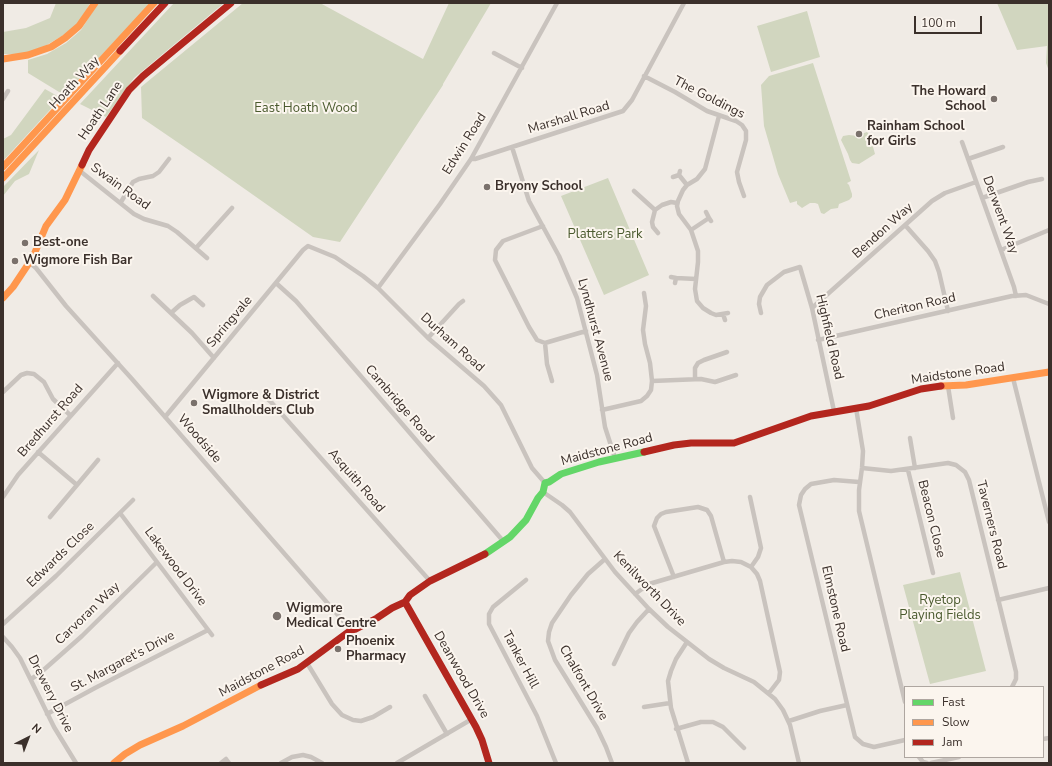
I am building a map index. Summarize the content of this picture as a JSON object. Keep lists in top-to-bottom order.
{
  "streets": {
    "street": [
      "Hoath Way",
      "The Goldings",
      "Hoath Lane",
      "Marshall Road",
      "Edwin Road",
      "Swain Road",
      "Derwent Way",
      "Bendon Way",
      "Cheriton Road",
      "Springvale",
      "Lyndhurst Avenue",
      "Highfield Road",
      "Durham Road",
      "Maidstone Road",
      "Cambridge Road",
      "Bredhurst Road",
      "Woodside",
      "Asquith Road",
      "Beacon Close",
      "Taverners Road",
      "Edwards Close",
      "Lakewood Drive",
      "Kenilworth Drive",
      "Elmstone Road",
      "Carvoran Way",
      "Tanker Hill",
      "St. Margaret's Drive",
      "Deanwood Drive",
      "Chalfont Drive",
      "Drewery Drive"
    ]
  },
  "crossings": [
    ["The Goldings", "Marshall Road"],
    ["Hoath Lane", "Swain Road"],
    ["Hoath Lane", "Woodside"],
    ["Marshall Road", "Edwin Road"],
    ["Marshall Road", "Lyndhurst Avenue"],
    ["Edwin Road", "Durham Road"],
    ["Derwent Way", "Bendon Way"],
    ["Derwent Way", "Cheriton Road"],
    ["Bendon Way", "Highfield Road"],
    ["Cheriton Road", "Highfield Road"],
    ["Springvale", "Durham Road"],
    ["Springvale", "Cambridge Road"],
    ["Springvale", "Woodside"],
    ["Lyndhurst Avenue", "Maidstone Road"],
    ["Highfield Road", "Maidstone Road"],
    ["Durham Road", "Maidstone Road"],
    ["Maidstone Road", "Cambridge Road"],
    ["Maidstone Road", "Woodside"],
    ["Maidstone Road", "Asquith Road"],
    ["Maidstone Road", "Kenilworth Drive"],
    ["Maidstone Road", "Deanwood Drive"],
    ["Bredhurst Road", "Woodside"],
    ["Beacon Close", "Taverners Road"],
    ["Edwards Close", "Lakewood Drive"],
    ["Lakewood Drive", "Carvoran Way"],
    ["Lakewood Drive", "St. Margaret's Drive"],
    ["Kenilworth Drive", "Chalfont Drive"],
    ["Carvoran Way", "Drewery Drive"],
    ["St. Margaret's Drive", "Drewery Drive"]
  ],
  "parks": ["East Hoath Wood", "Platters Park", "Ryetop Playing Fields"],
  "places": [
    "The Howard School",
    "Rainham School for Girls",
    "Bryony School",
    "Best-one",
    "Wigmore Fish Bar",
    "Wigmore & District Smallholders Club",
    "Wigmore Medical Centre",
    "Phoenix Pharmacy"
  ],
  "legend": ["Fast", "Slow", "Jam"],
  "scale_bar": "100 m",
  "north": "top right"
}
